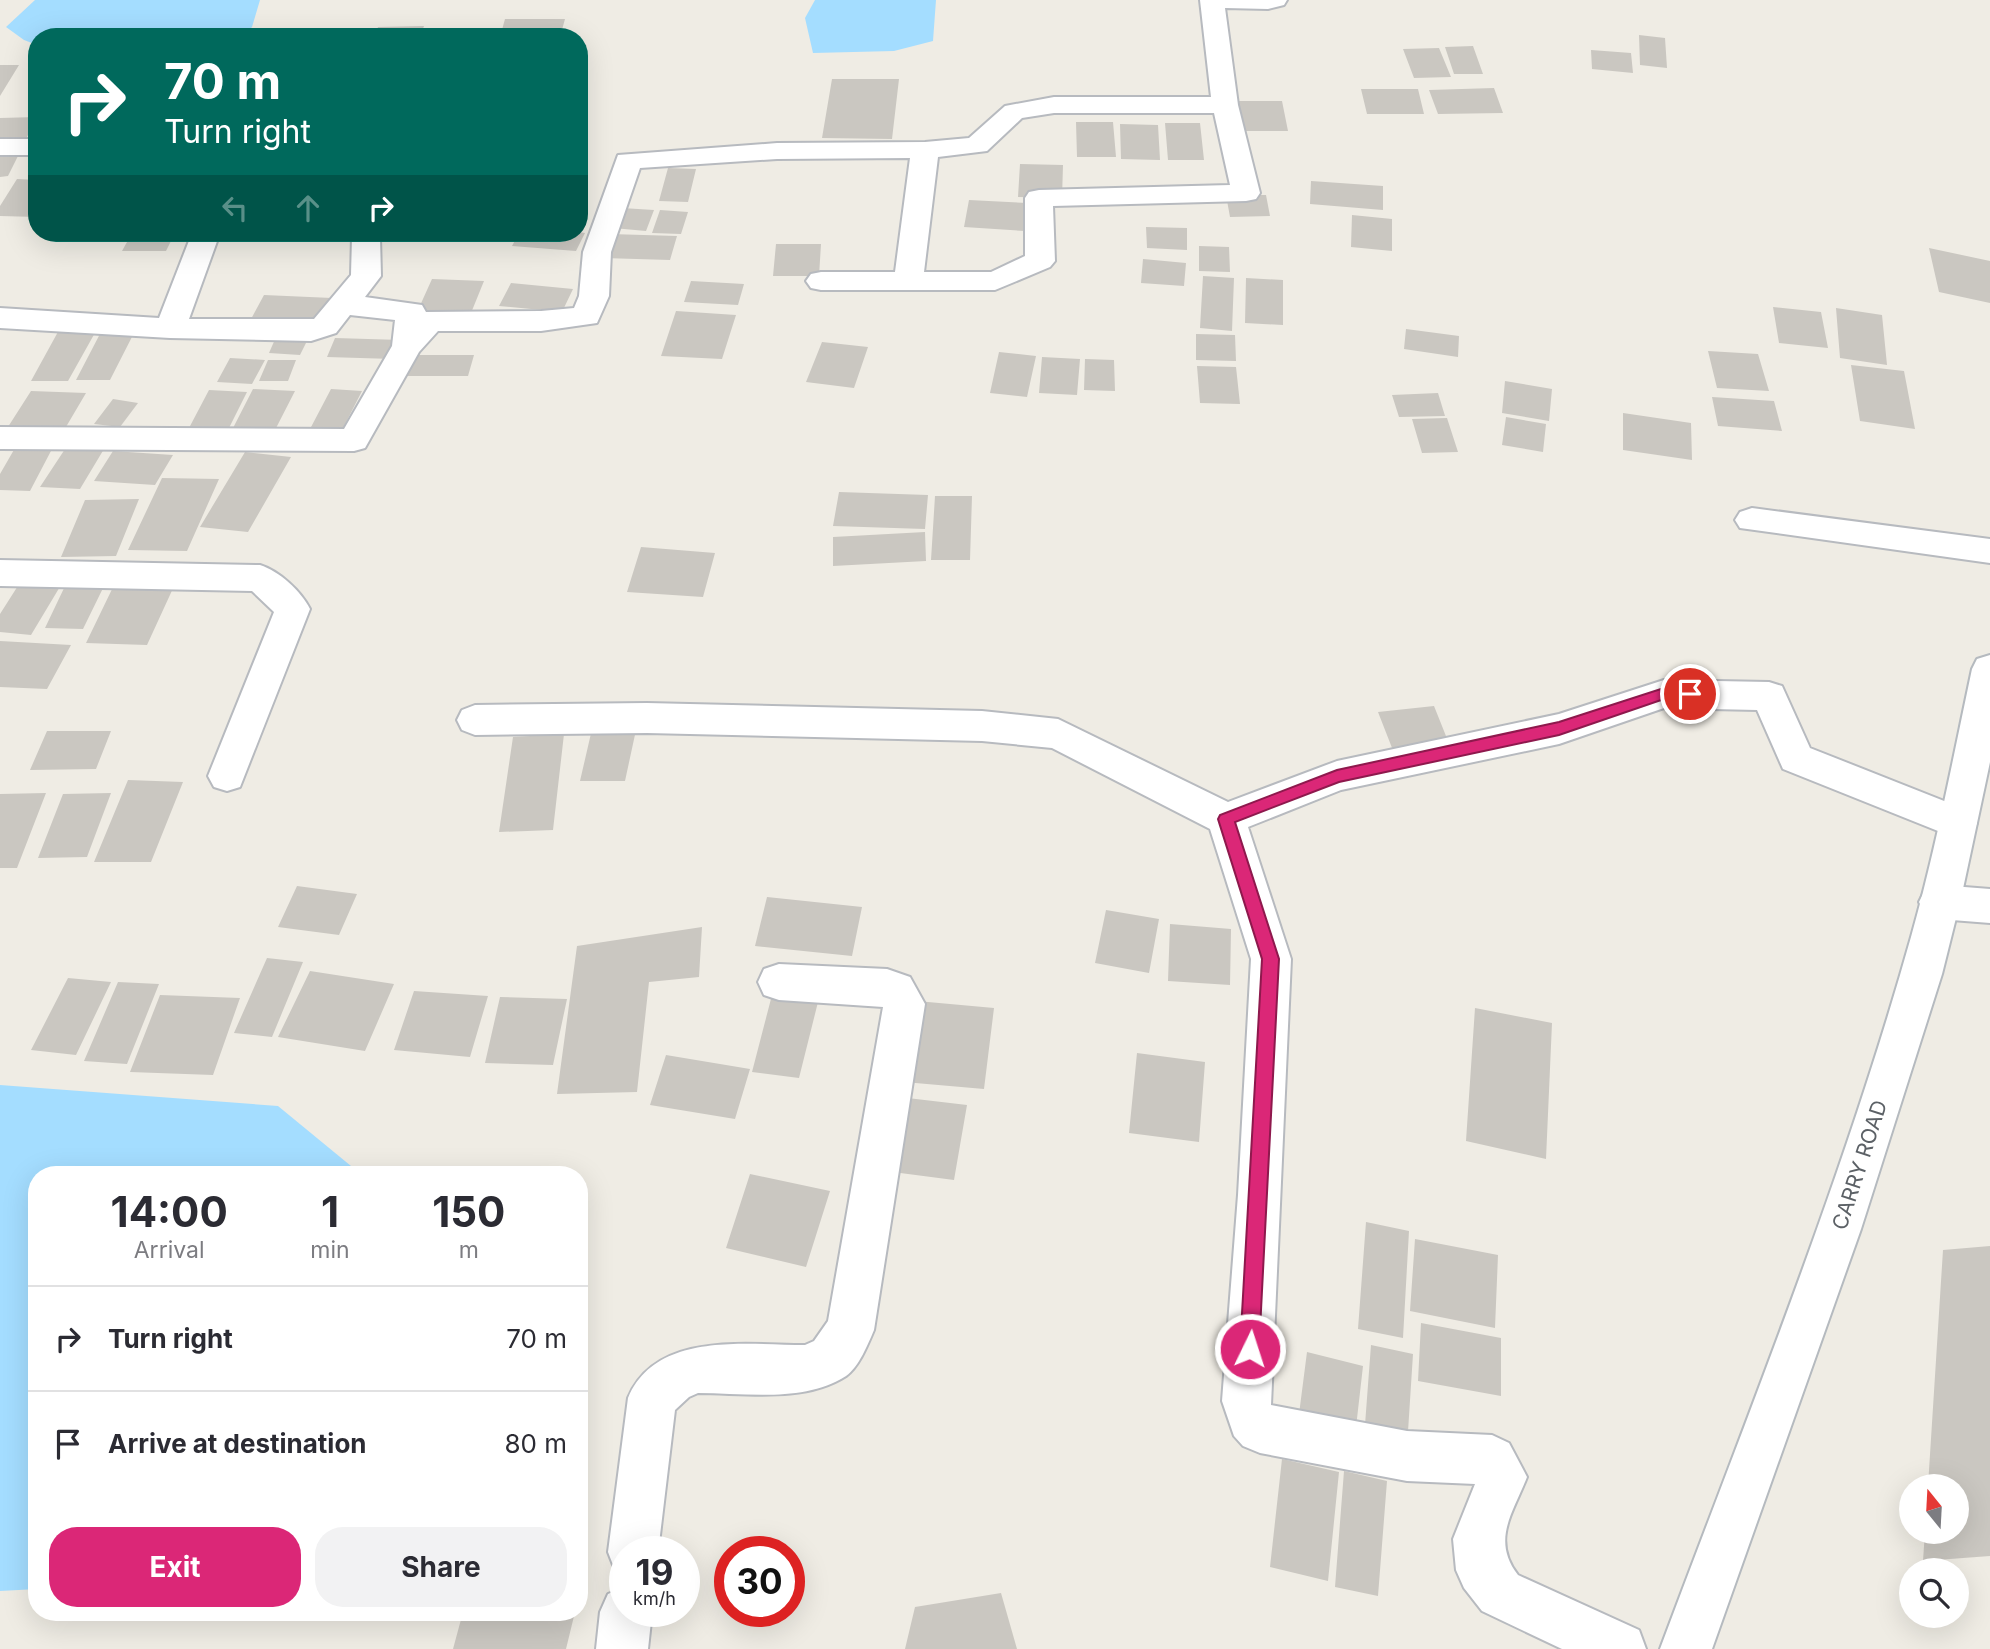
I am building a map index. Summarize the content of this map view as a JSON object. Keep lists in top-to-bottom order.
{
  "streets": {
    "street": ["CARRY ROAD"]
  },
  "north": "top",
  "page": {
    "turn": ["70 m", "Turn right"],
    "eta": [
      "14:00",
      "Arrival",
      "1",
      "min",
      "150",
      "m"
    ],
    "list": [
      {
        "name": "Turn right",
        "value": "70 m"
      },
      {
        "name": "Arrive at destination",
        "value": "80 m"
      }
    ],
    "buttons": ["Exit", "Share"],
    "speed": "19 km/h",
    "limit": "30"
  }
}
